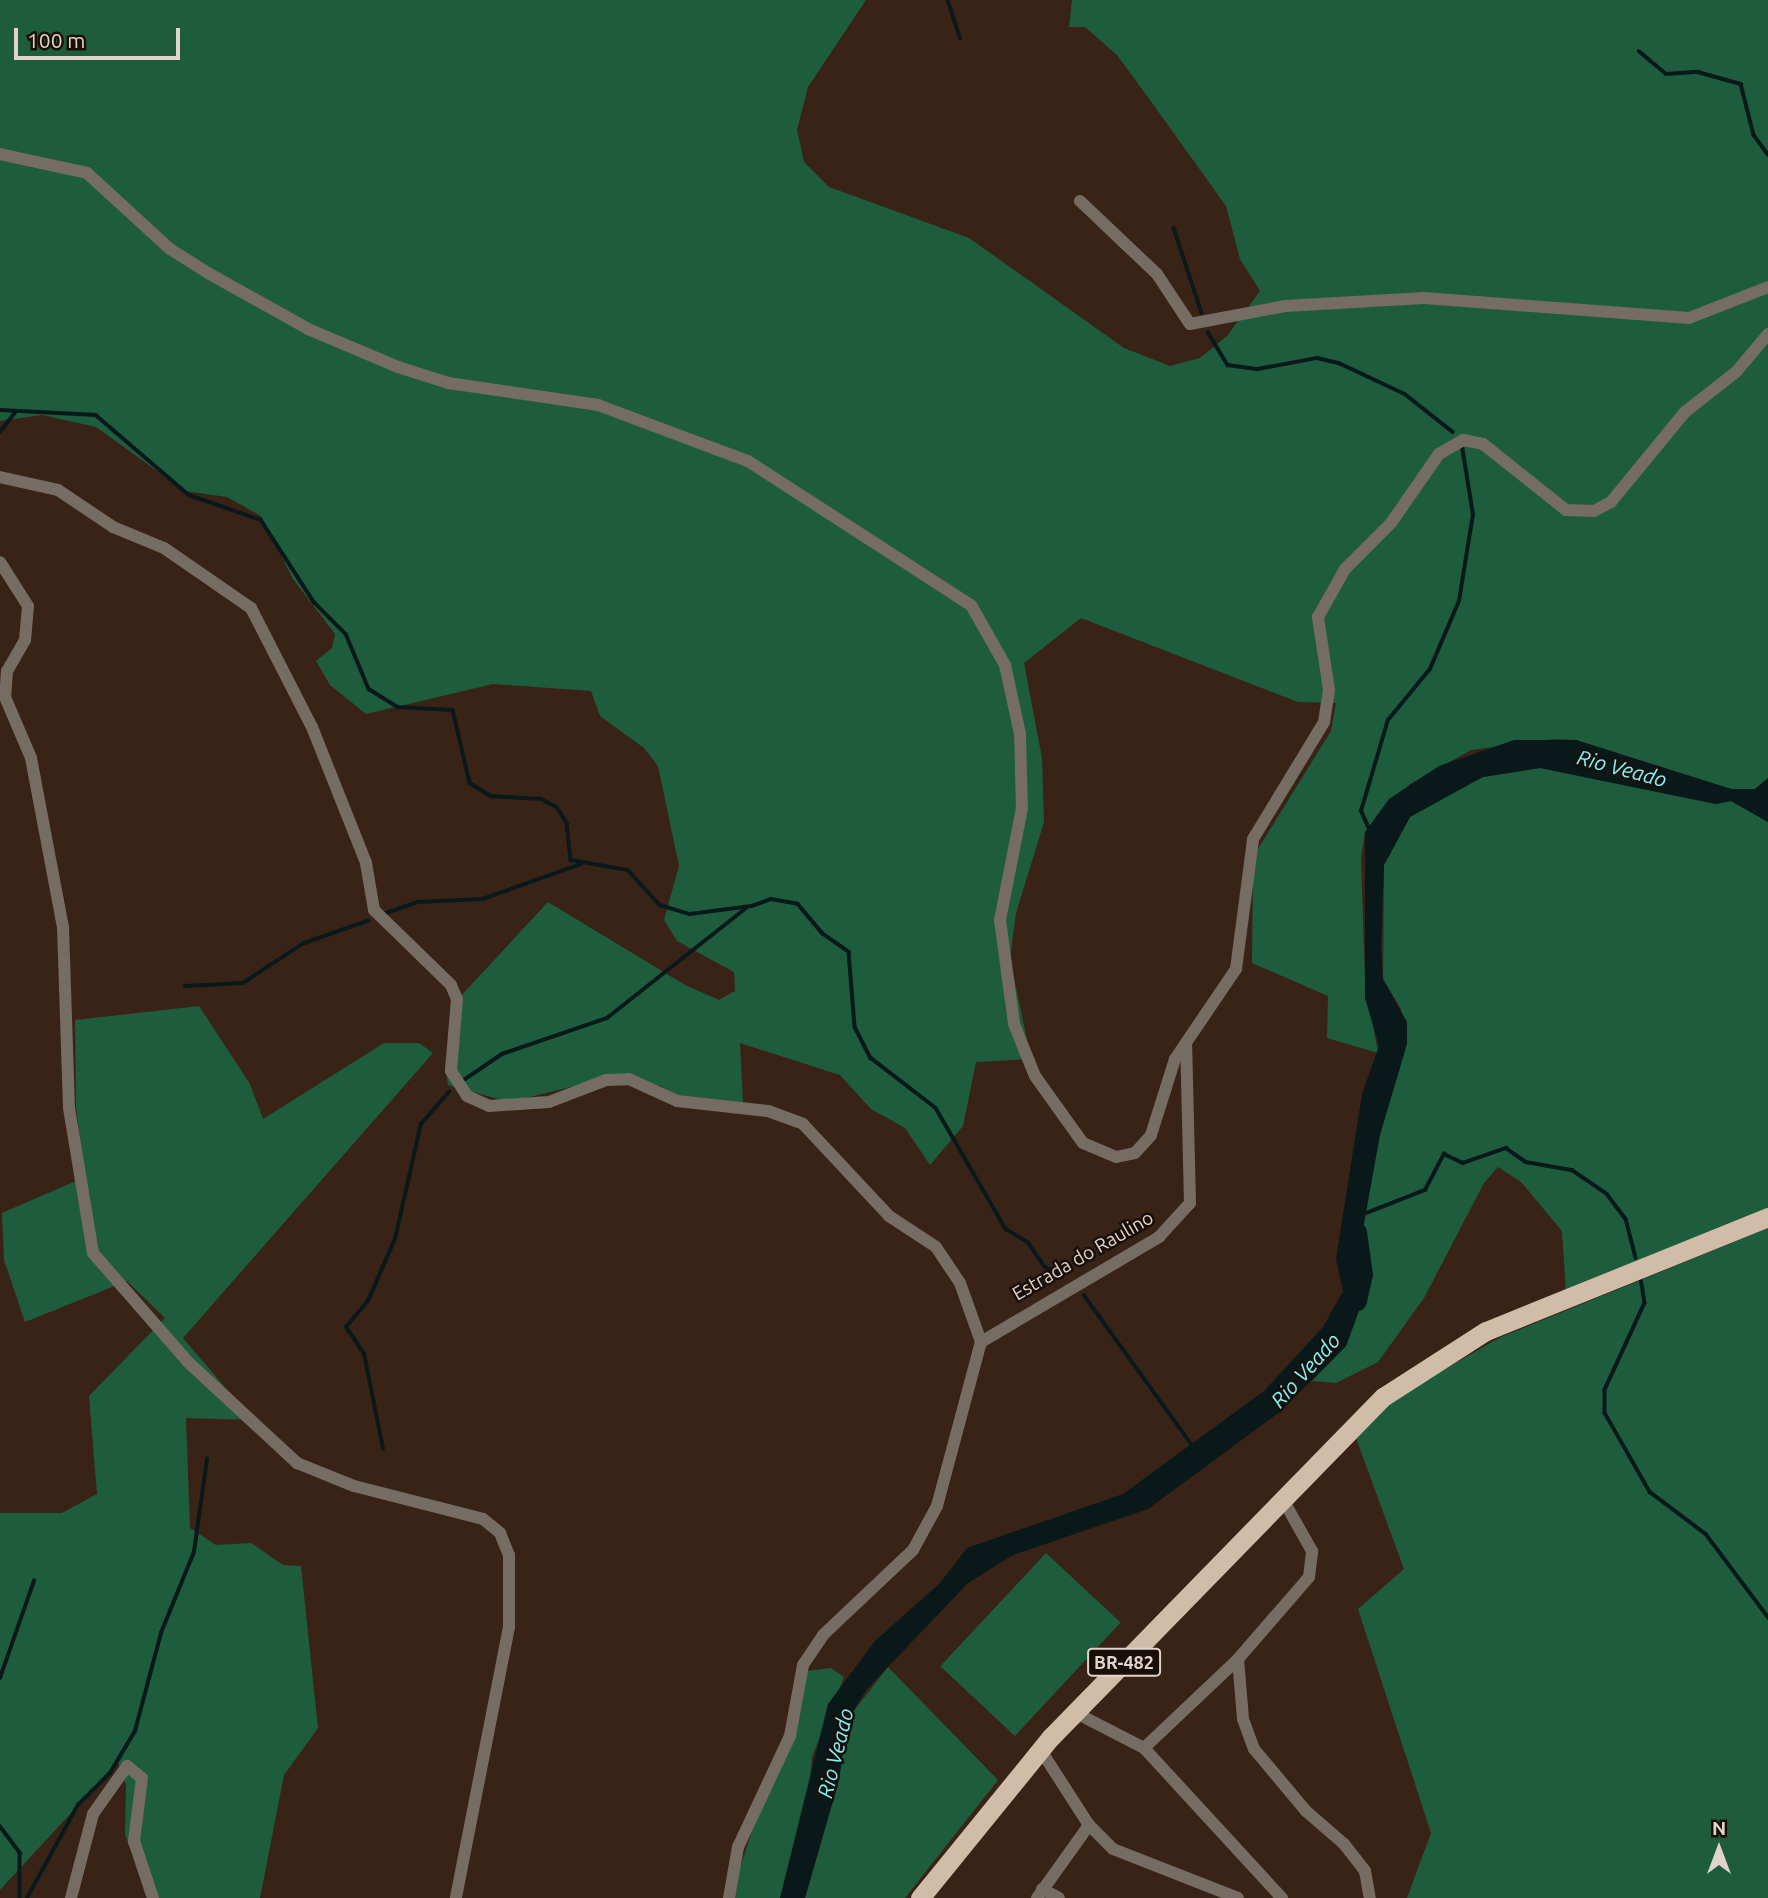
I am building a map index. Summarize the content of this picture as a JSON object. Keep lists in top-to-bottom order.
{
  "streets": {
    "highway": ["BR-482"],
    "street": ["Estrada do Raulino"]
  },
  "water": ["Rio Veado"],
  "scale_bar": "100 m",
  "north": "top"
}
